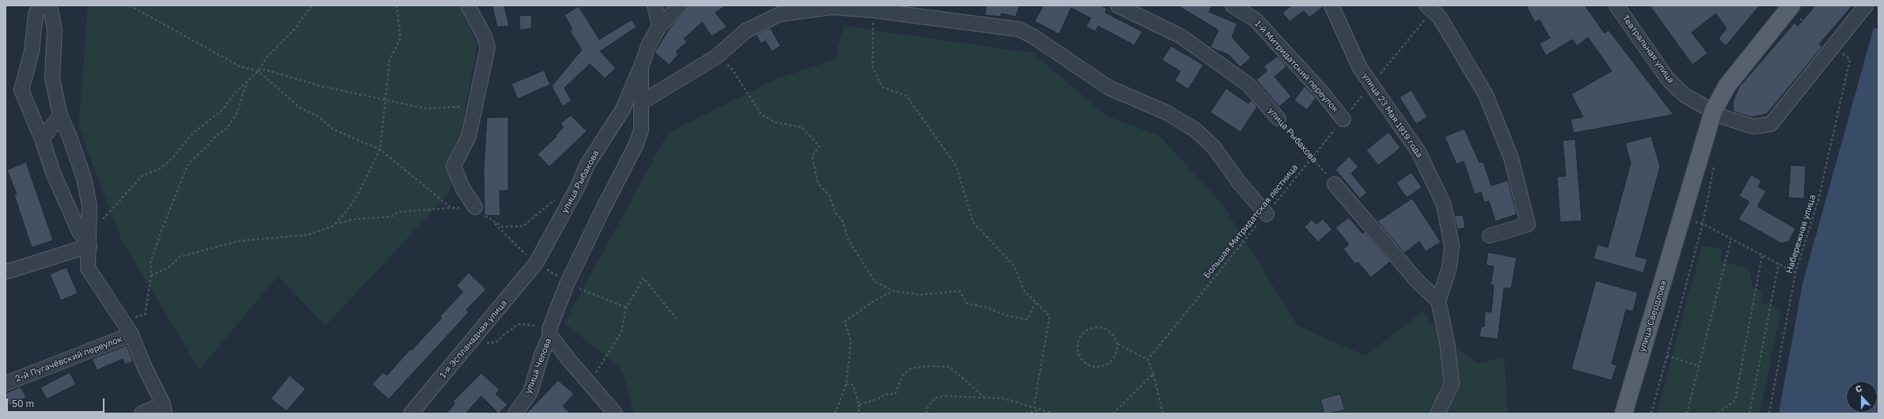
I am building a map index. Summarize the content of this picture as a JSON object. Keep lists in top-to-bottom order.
{
  "streets": {
    "main road": ["улица Свердлова"],
    "street": [
      "Театральная улица",
      "1-й Митридатский переулок",
      "улица 23 Мая 1919 года",
      "улица Рыбакова",
      "1-я Эспланадная улица",
      "2-й Пугачёвский переулок",
      "улица Челова"
    ],
    "path": ["Большая Митридатская лестница", "Набережная улица"]
  },
  "crossings": [
    ["Театральная улица", "улица Свердлова"],
    ["1-й Митридатский переулок", "Большая Митридатская лестница"],
    ["улица 23 Мая 1919 года", "Большая Митридатская лестница"],
    ["улица Рыбакова", "Большая Митридатская лестница"],
    ["улица Рыбакова", "1-я Эспланадная улица"],
    ["улица Рыбакова", "улица Челова"]
  ],
  "scale_bar": "50 m",
  "north": "top"
}
